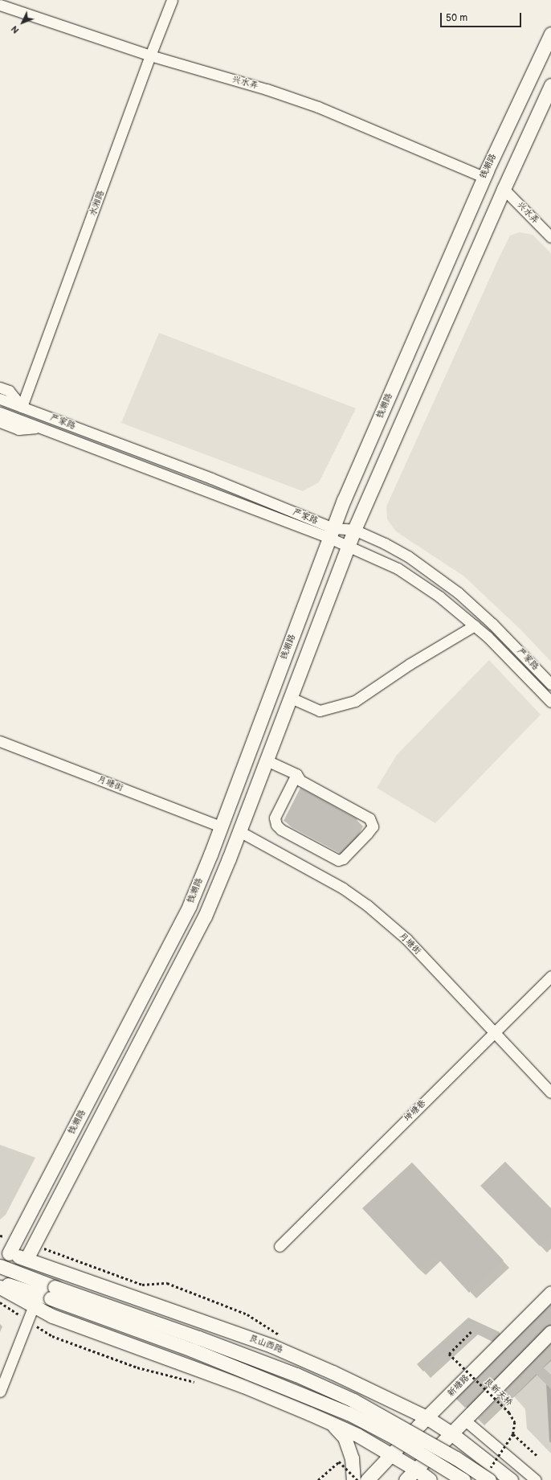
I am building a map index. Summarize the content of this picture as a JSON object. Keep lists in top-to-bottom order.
{
  "streets": {
    "main road": ["钱潮路", "艮山西路", "新塘路"],
    "street": [
      "兴水弄",
      "水湘路",
      "严家路",
      "月塘街",
      "坤塘巷"
    ],
    "path": ["艮新天桥"]
  },
  "crossings": [
    ["兴水弄", "钱潮路"],
    ["兴水弄", "水湘路"],
    ["钱潮路", "严家路"],
    ["钱潮路", "月塘街"],
    ["钱潮路", "艮山西路"],
    ["水湘路", "严家路"],
    ["月塘街", "坤塘巷"],
    ["艮山西路", "新塘路"]
  ],
  "scale_bar": "50 m",
  "north": "bottom left"
}
